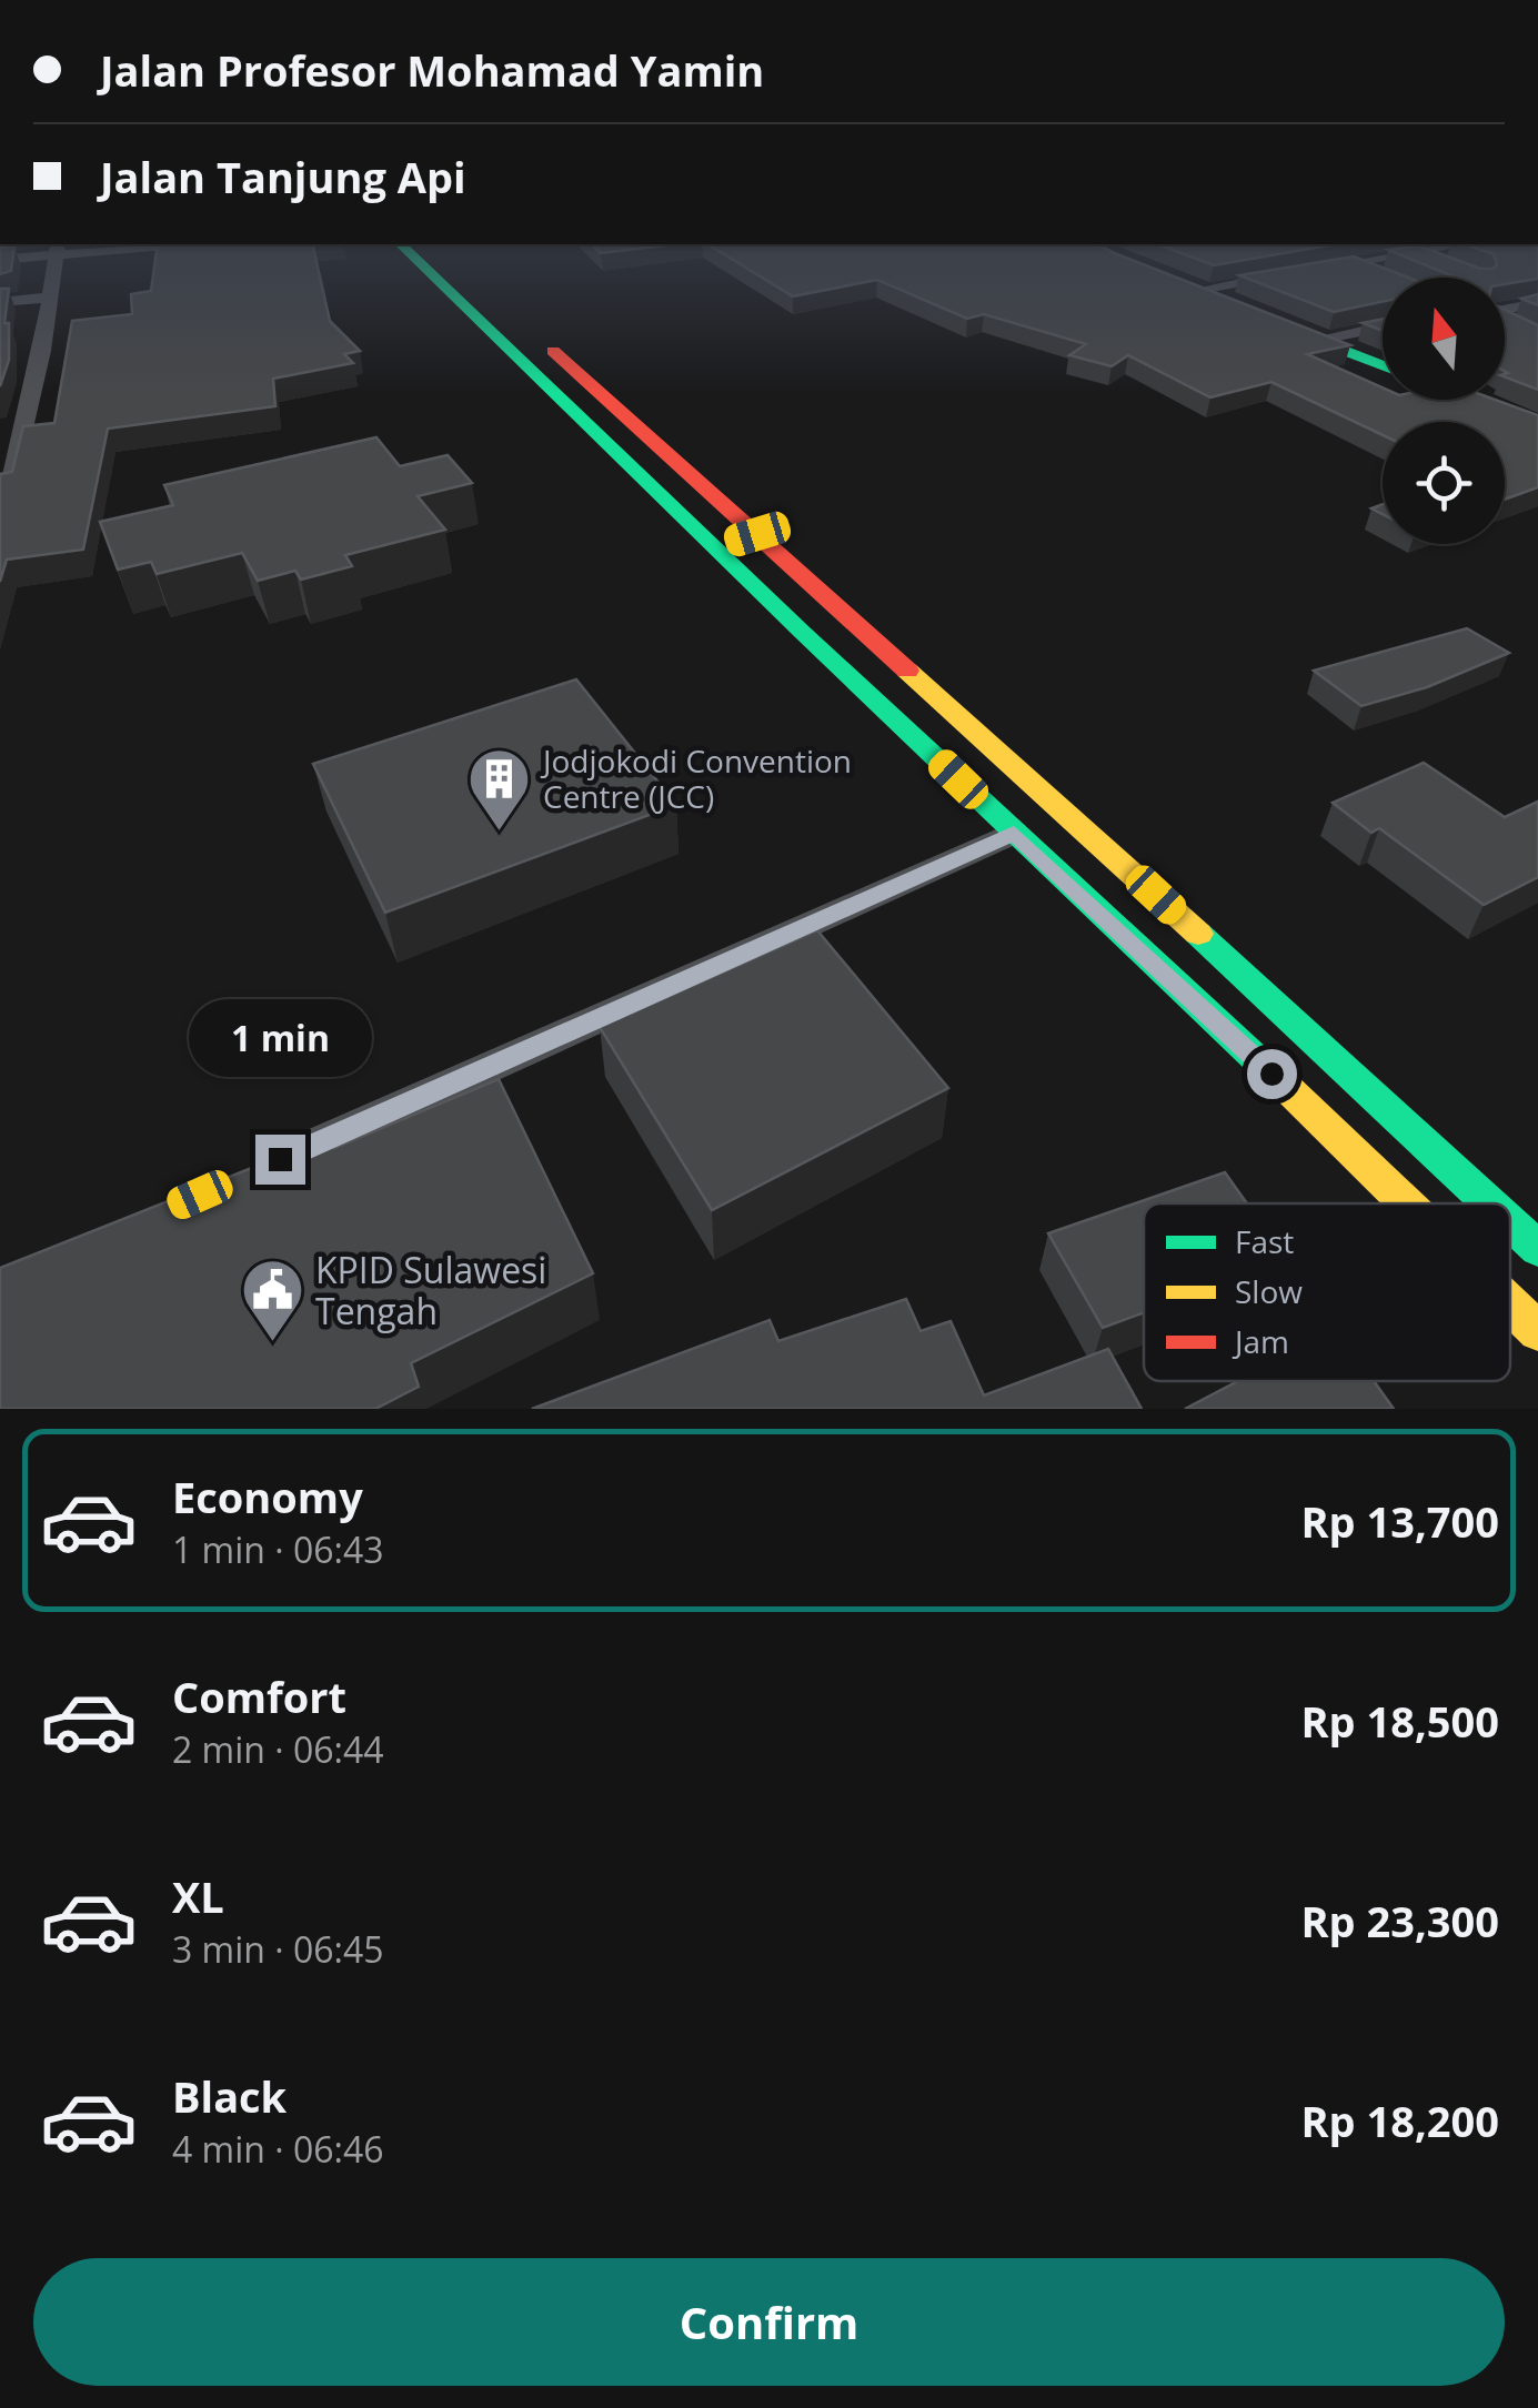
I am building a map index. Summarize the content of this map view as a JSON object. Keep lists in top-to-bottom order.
{
  "places": {
    "building": ["Jodjokodi Convention Centre (JCC)"],
    "public building": ["KPID Sulawesi Tengah"]
  },
  "legend": ["Fast", "Slow", "Jam"],
  "north": "top",
  "page": {
    "banner": ["Jalan Profesor Mohamad Yamin", "Jalan Tanjung Api"],
    "bubble": "1 min",
    "list": [
      {
        "name": "Economy",
        "note": "1 min · 06:43",
        "value": "Rp 13,700"
      },
      {
        "name": "Comfort",
        "note": "2 min · 06:44",
        "value": "Rp 18,500"
      },
      {
        "name": "XL",
        "note": "3 min · 06:45",
        "value": "Rp 23,300"
      },
      {
        "name": "Black",
        "note": "4 min · 06:46",
        "value": "Rp 18,200"
      }
    ],
    "buttons": "Confirm"
  }
}
